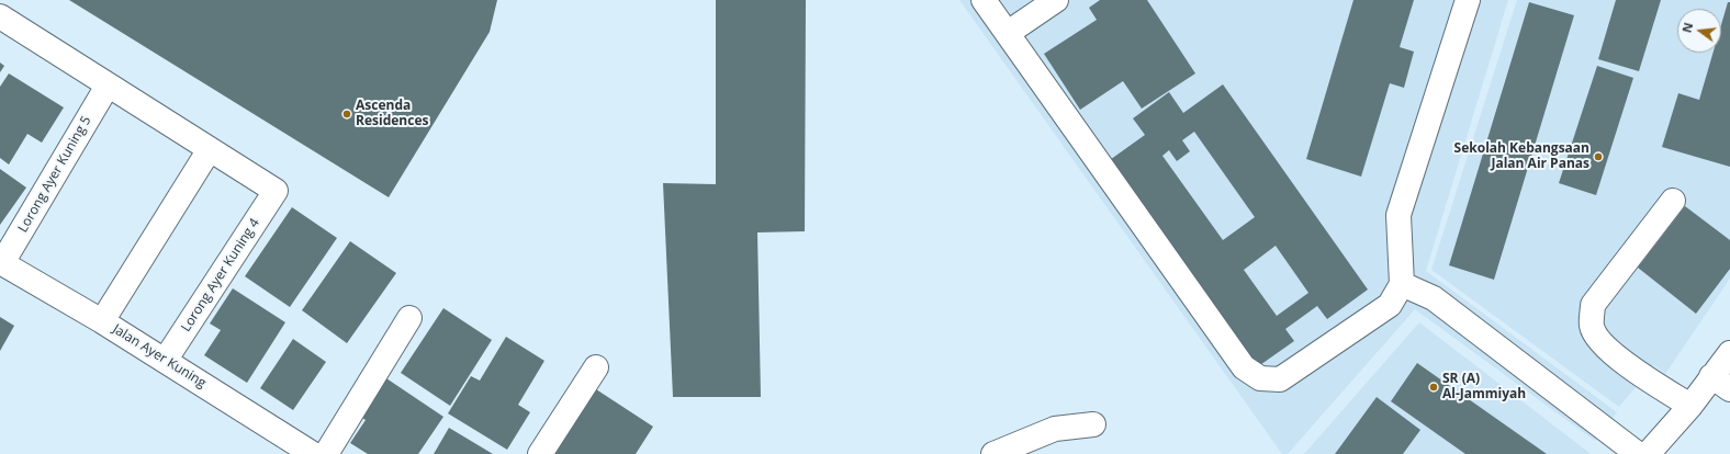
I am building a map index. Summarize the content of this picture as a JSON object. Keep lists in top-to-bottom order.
{
  "streets": {
    "street": ["Lorong Ayer Kuning 5", "Lorong Ayer Kuning 4", "Jalan Ayer Kuning"]
  },
  "crossings": [
    ["Lorong Ayer Kuning 5", "Jalan Ayer Kuning"],
    ["Lorong Ayer Kuning 4", "Jalan Ayer Kuning"]
  ],
  "places": ["Ascenda Residences", "Sekolah Kebangsaan Jalan Air Panas", "SR (A) Al-Jammiyah"],
  "north": "left"
}
